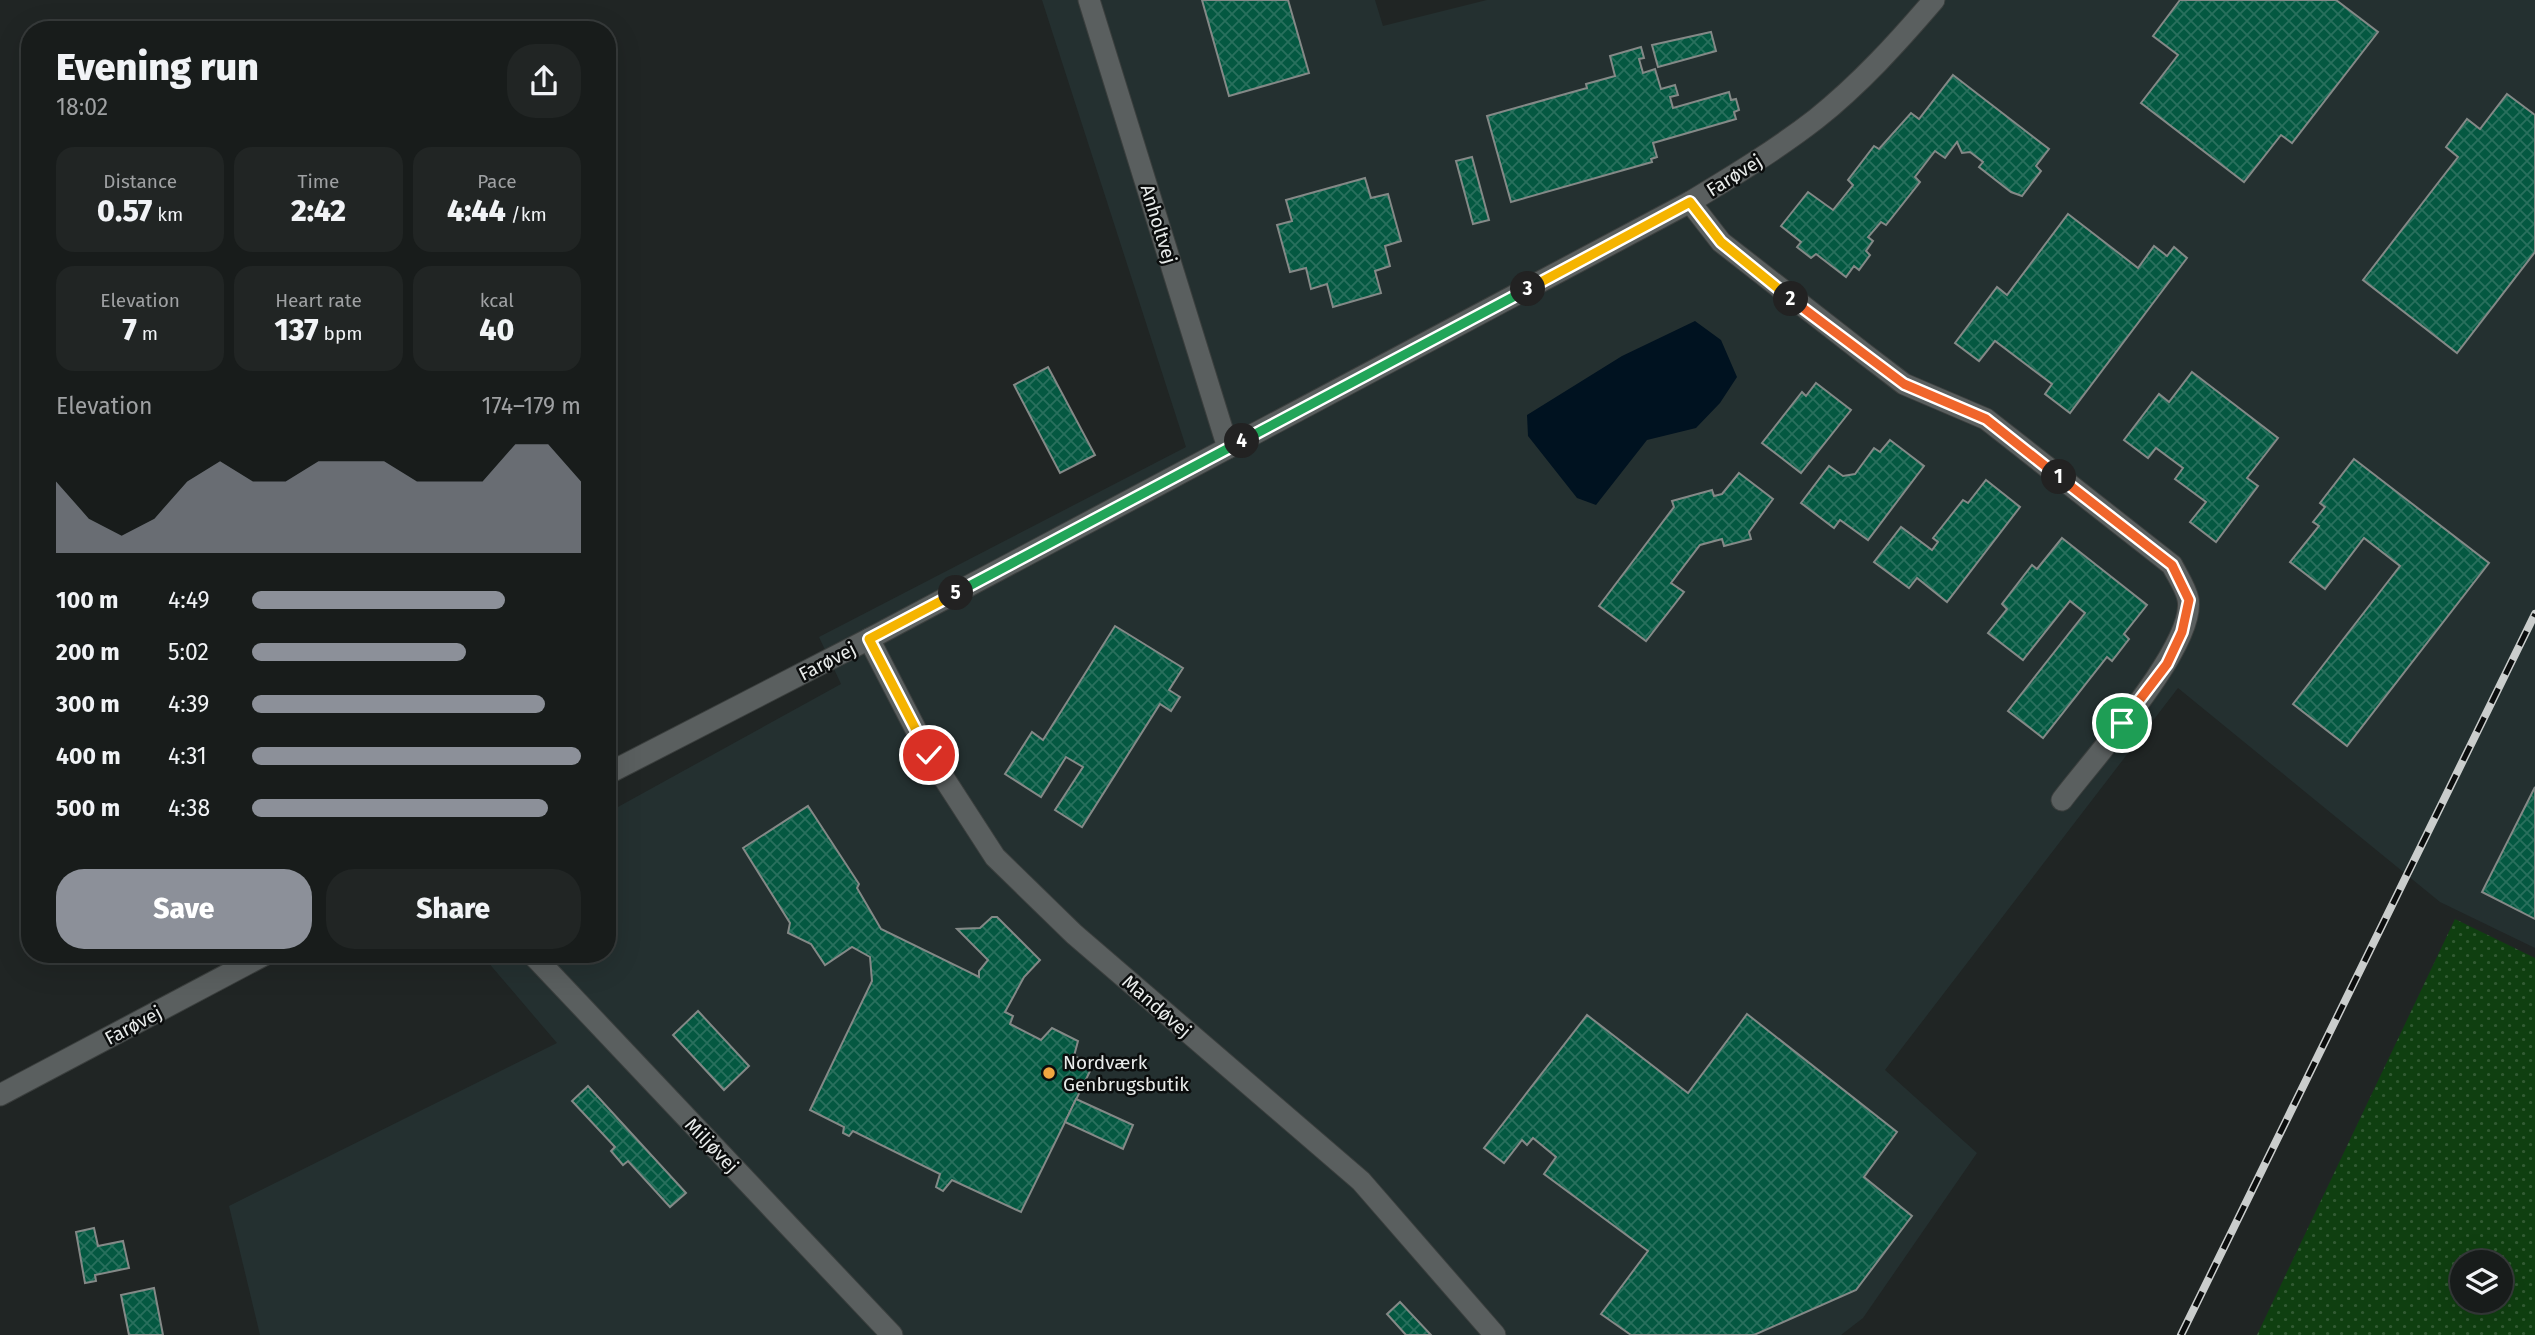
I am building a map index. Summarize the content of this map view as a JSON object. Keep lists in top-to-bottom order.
{
  "streets": {
    "street": [
      "Farøvej",
      "Anholtvej",
      "Mandøvej",
      "Miljøvej"
    ]
  },
  "crossings": [
    ["Farøvej", "Anholtvej"],
    ["Farøvej", "Mandøvej"]
  ],
  "places": ["Nordværk Genbrugsbutik"],
  "page": {
    "heading": ["Evening run", "18:02"],
    "stats": [
      ["Distance", "0.57 km"],
      ["Time", "2:42"],
      ["Pace", "4:44 /km"],
      ["Elevation", "7 m"],
      ["Heart rate", "137 bpm"],
      ["kcal", "40"]
    ],
    "pins": [
      "3",
      "2",
      "4",
      "1",
      "5"
    ],
    "chart": ["Elevation", "174–179 m"],
    "list": [
      {
        "name": "100 m",
        "note": "4:49"
      },
      {
        "name": "200 m",
        "note": "5:02"
      },
      {
        "name": "300 m",
        "note": "4:39"
      },
      {
        "name": "400 m",
        "note": "4:31"
      },
      {
        "name": "500 m",
        "note": "4:38"
      }
    ],
    "buttons": ["Save", "Share"]
  }
}
